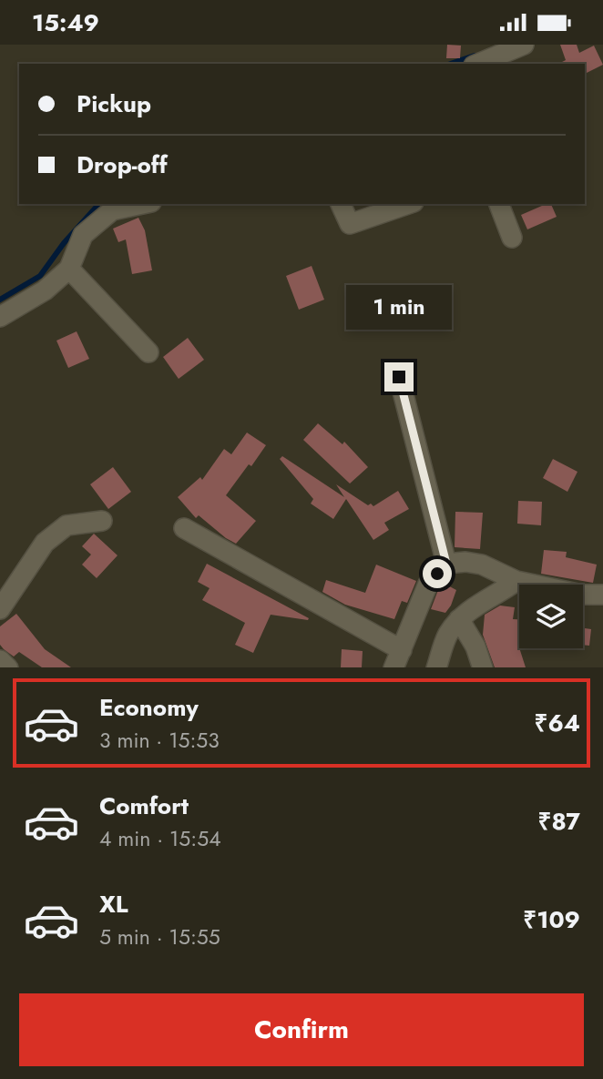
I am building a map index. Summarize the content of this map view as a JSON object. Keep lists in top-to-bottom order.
{
  "page": {
    "status": "15:49",
    "banner": ["Pickup", "Drop-off"],
    "bubble": "1 min",
    "list": [
      {
        "name": "Economy",
        "note": "3 min · 15:53",
        "value": "₹64"
      },
      {
        "name": "Comfort",
        "note": "4 min · 15:54",
        "value": "₹87"
      },
      {
        "name": "XL",
        "note": "5 min · 15:55",
        "value": "₹109"
      }
    ],
    "buttons": "Confirm"
  }
}
